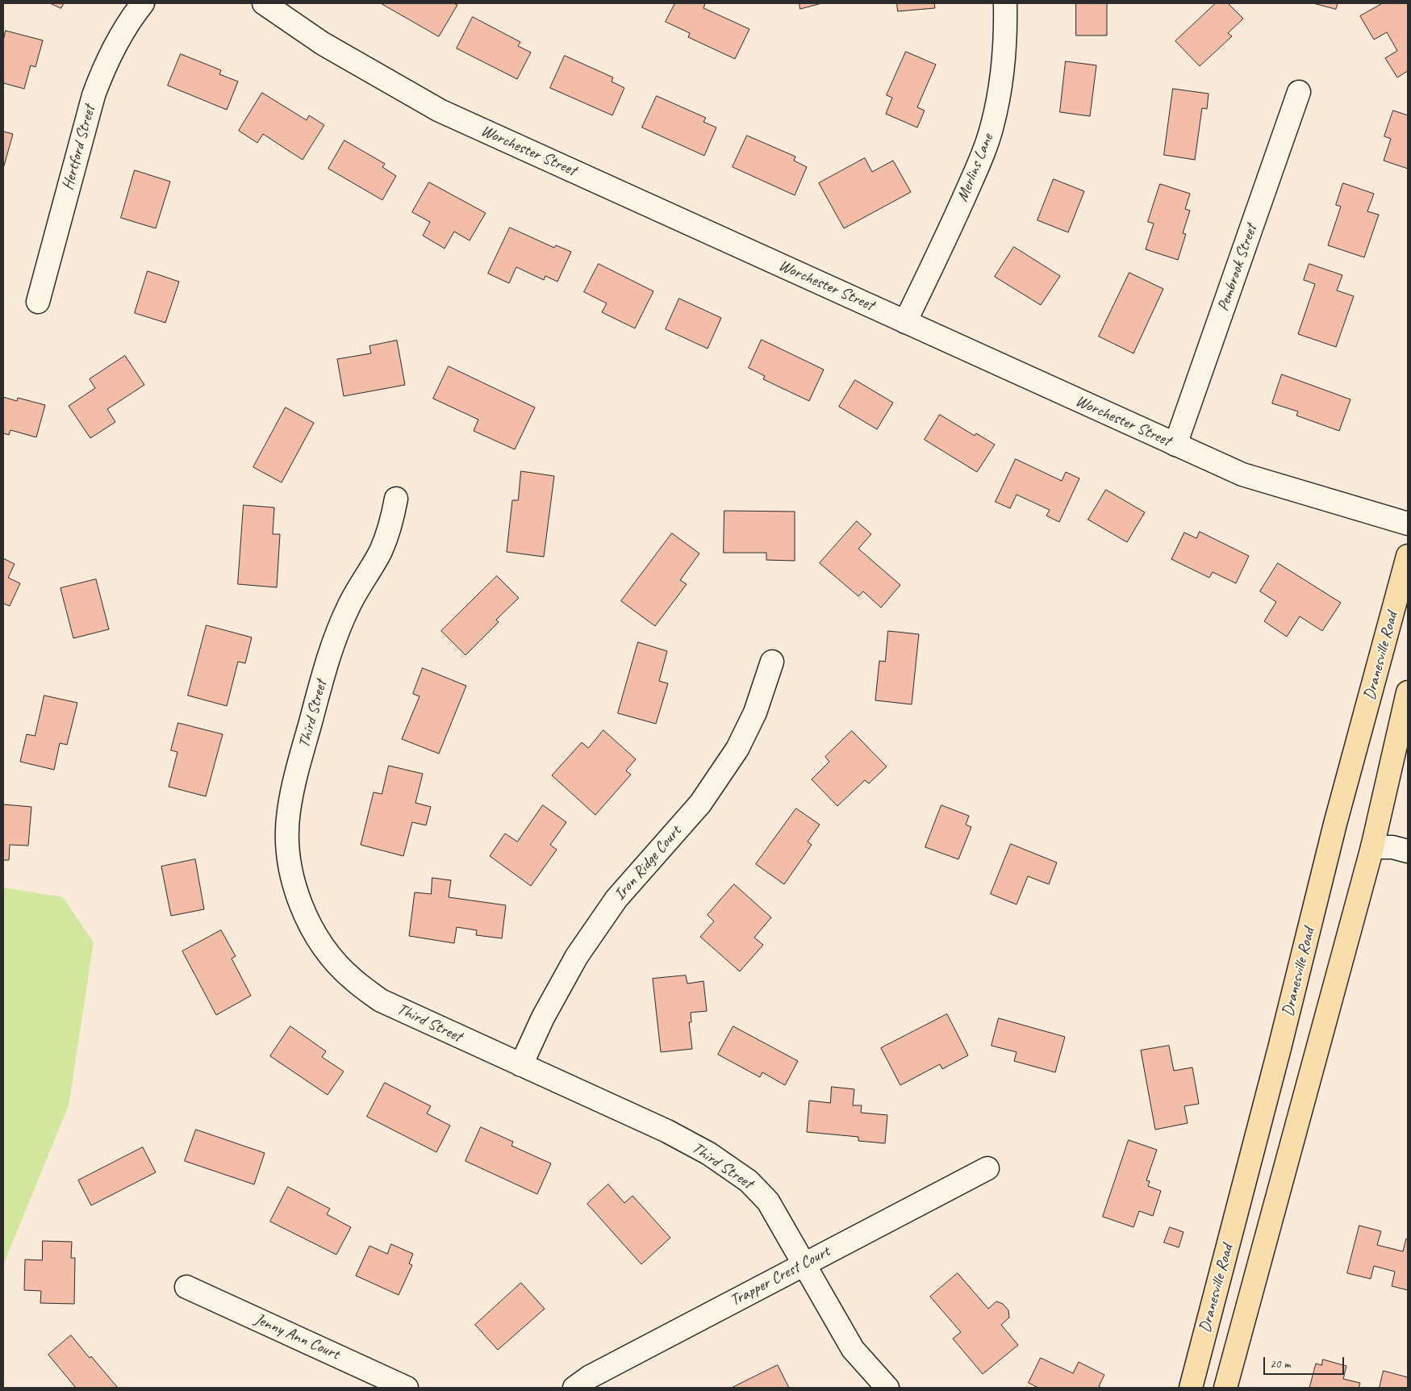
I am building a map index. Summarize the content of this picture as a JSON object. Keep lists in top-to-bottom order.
{
  "streets": {
    "main road": ["Dranesville Road"],
    "street": [
      "Hertford Street",
      "Worchester Street",
      "Merlins Lane",
      "Pembrook Street",
      "Third Street",
      "Iron Ridge Court",
      "Trapper Crest Court",
      "Jenny Ann Court"
    ]
  },
  "crossings": [
    ["Worchester Street", "Merlins Lane"],
    ["Worchester Street", "Pembrook Street"],
    ["Third Street", "Iron Ridge Court"],
    ["Third Street", "Trapper Crest Court"]
  ],
  "scale_bar": "20 m"
}
